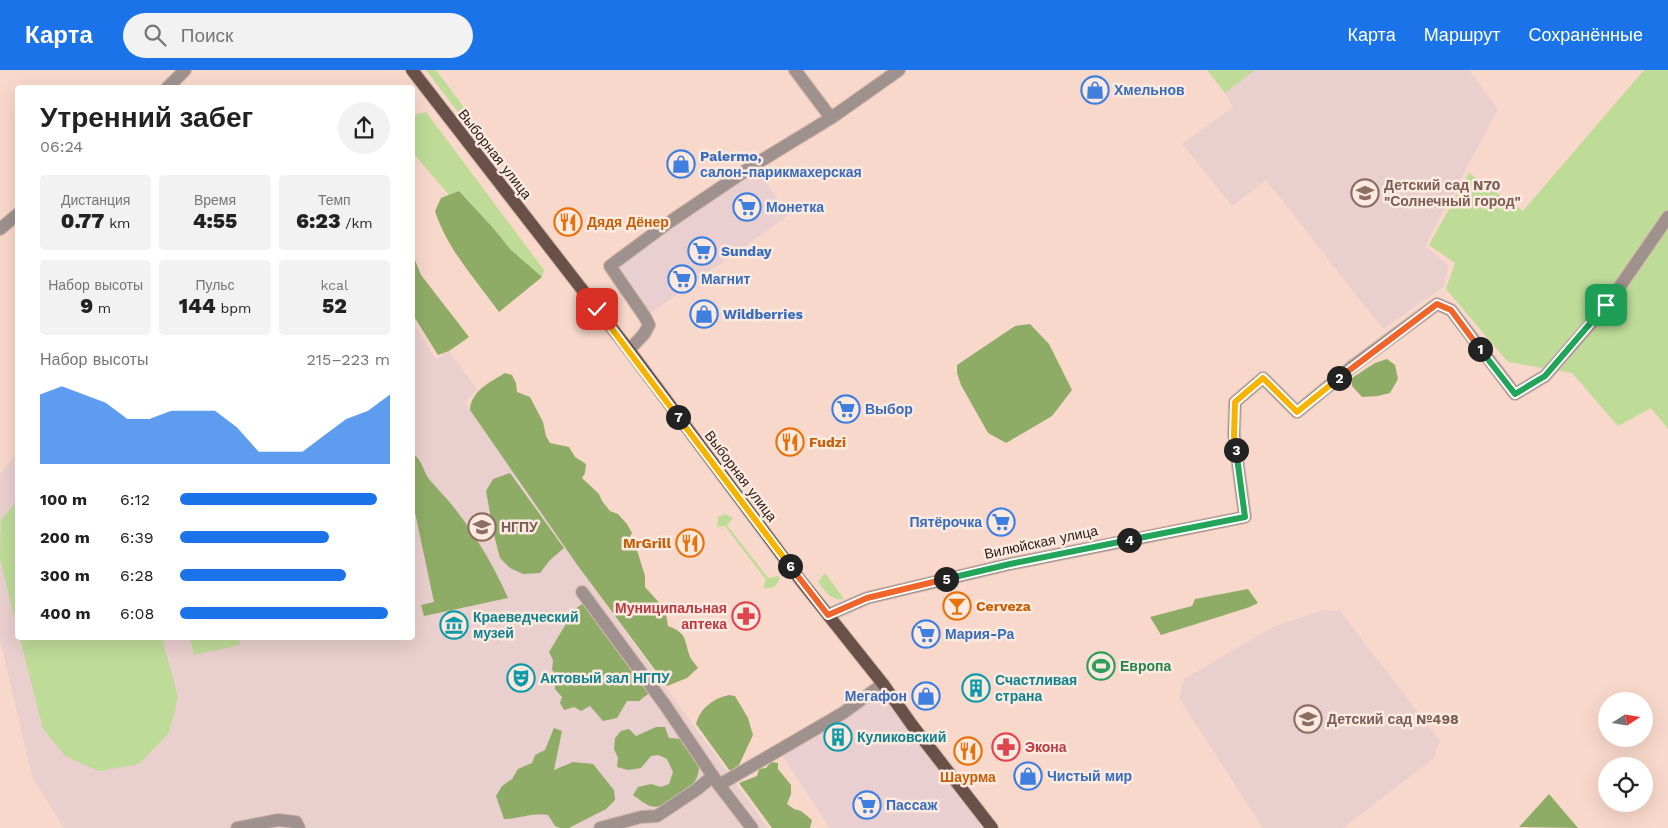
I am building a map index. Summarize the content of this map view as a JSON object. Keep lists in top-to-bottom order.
{
  "streets": {
    "main road": ["Выборная улица"],
    "street": ["Вилюйская улица"]
  },
  "crossings": [
    ["Выборная улица", "Вилюйская улица"]
  ],
  "places": {
    "shop": [
      "Хмельнов",
      "Palermo, салон-парикмахерская",
      "Wildberries",
      "Мегафон",
      "Чистый мир"
    ],
    "school or university": ["Детский сад N70 \"Солнечный город\"", "НГПУ", "Детский сад №498"],
    "supermarket": [
      "Монетка",
      "Sunday",
      "Магнит",
      "Выбор",
      "Пятёрочка",
      "Мария-Ра",
      "Пассаж"
    ],
    "restaurant": [
      "Дядя Дёнер",
      "Fudzi",
      "MrGrill",
      "Шаурма"
    ],
    "bar": ["Cerveza"],
    "pharmacy": ["Муниципальная аптека", "Экона"],
    "museum": ["Краеведческий музей"],
    "sports": ["Европа"],
    "theatre": ["Актовый зал НГПУ"],
    "building": ["Счастливая страна", "Куликовский"]
  },
  "north": "right",
  "page": {
    "header": "Карта",
    "search": "Поиск",
    "nav": ["Карта", "Маршрут", "Сохранённые"],
    "heading": ["Утренний забег", "06:24"],
    "stats": [
      ["Дистанция", "0.77 km"],
      ["Время", "4:55"],
      ["Темп", "6:23 /km"],
      ["Набор высоты", "9 m"],
      ["Пульс", "144 bpm"],
      ["kcal", "52"]
    ],
    "pins": [
      "1",
      "2",
      "7",
      "3",
      "4",
      "6",
      "5"
    ],
    "chart": ["Набор высоты", "215–223 m"],
    "list": [
      {
        "name": "100 m",
        "note": "6:12"
      },
      {
        "name": "200 m",
        "note": "6:39"
      },
      {
        "name": "300 m",
        "note": "6:28"
      },
      {
        "name": "400 m",
        "note": "6:08"
      }
    ]
  }
}
